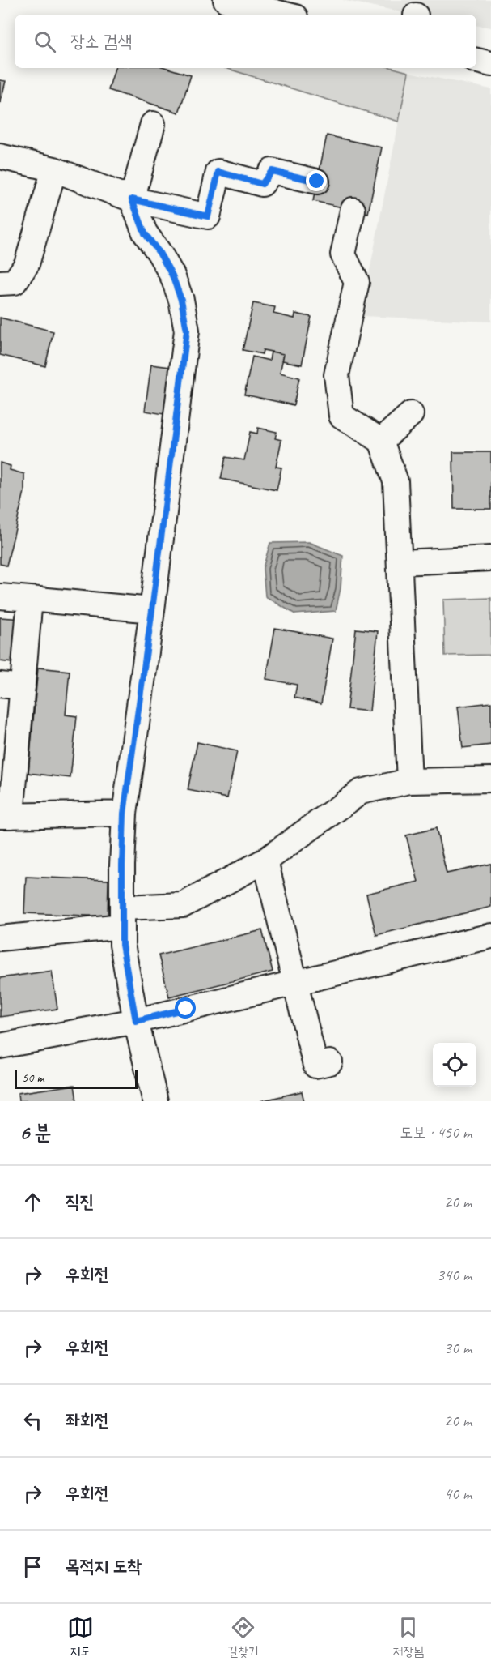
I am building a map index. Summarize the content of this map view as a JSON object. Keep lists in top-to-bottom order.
{
  "scale_bar": "50 m",
  "page": {
    "search": "장소 검색",
    "scale": "50 m",
    "heading": ["6 분", "도보 · 450 m"],
    "list": [
      ["직진", "20 m"],
      ["우회전", "340 m"],
      ["우회전", "30 m"],
      ["좌회전", "20 m"],
      ["우회전", "40 m"],
      "목적지 도착"
    ],
    "nav": ["지도", "길찾기", "저장됨"]
  }
}
